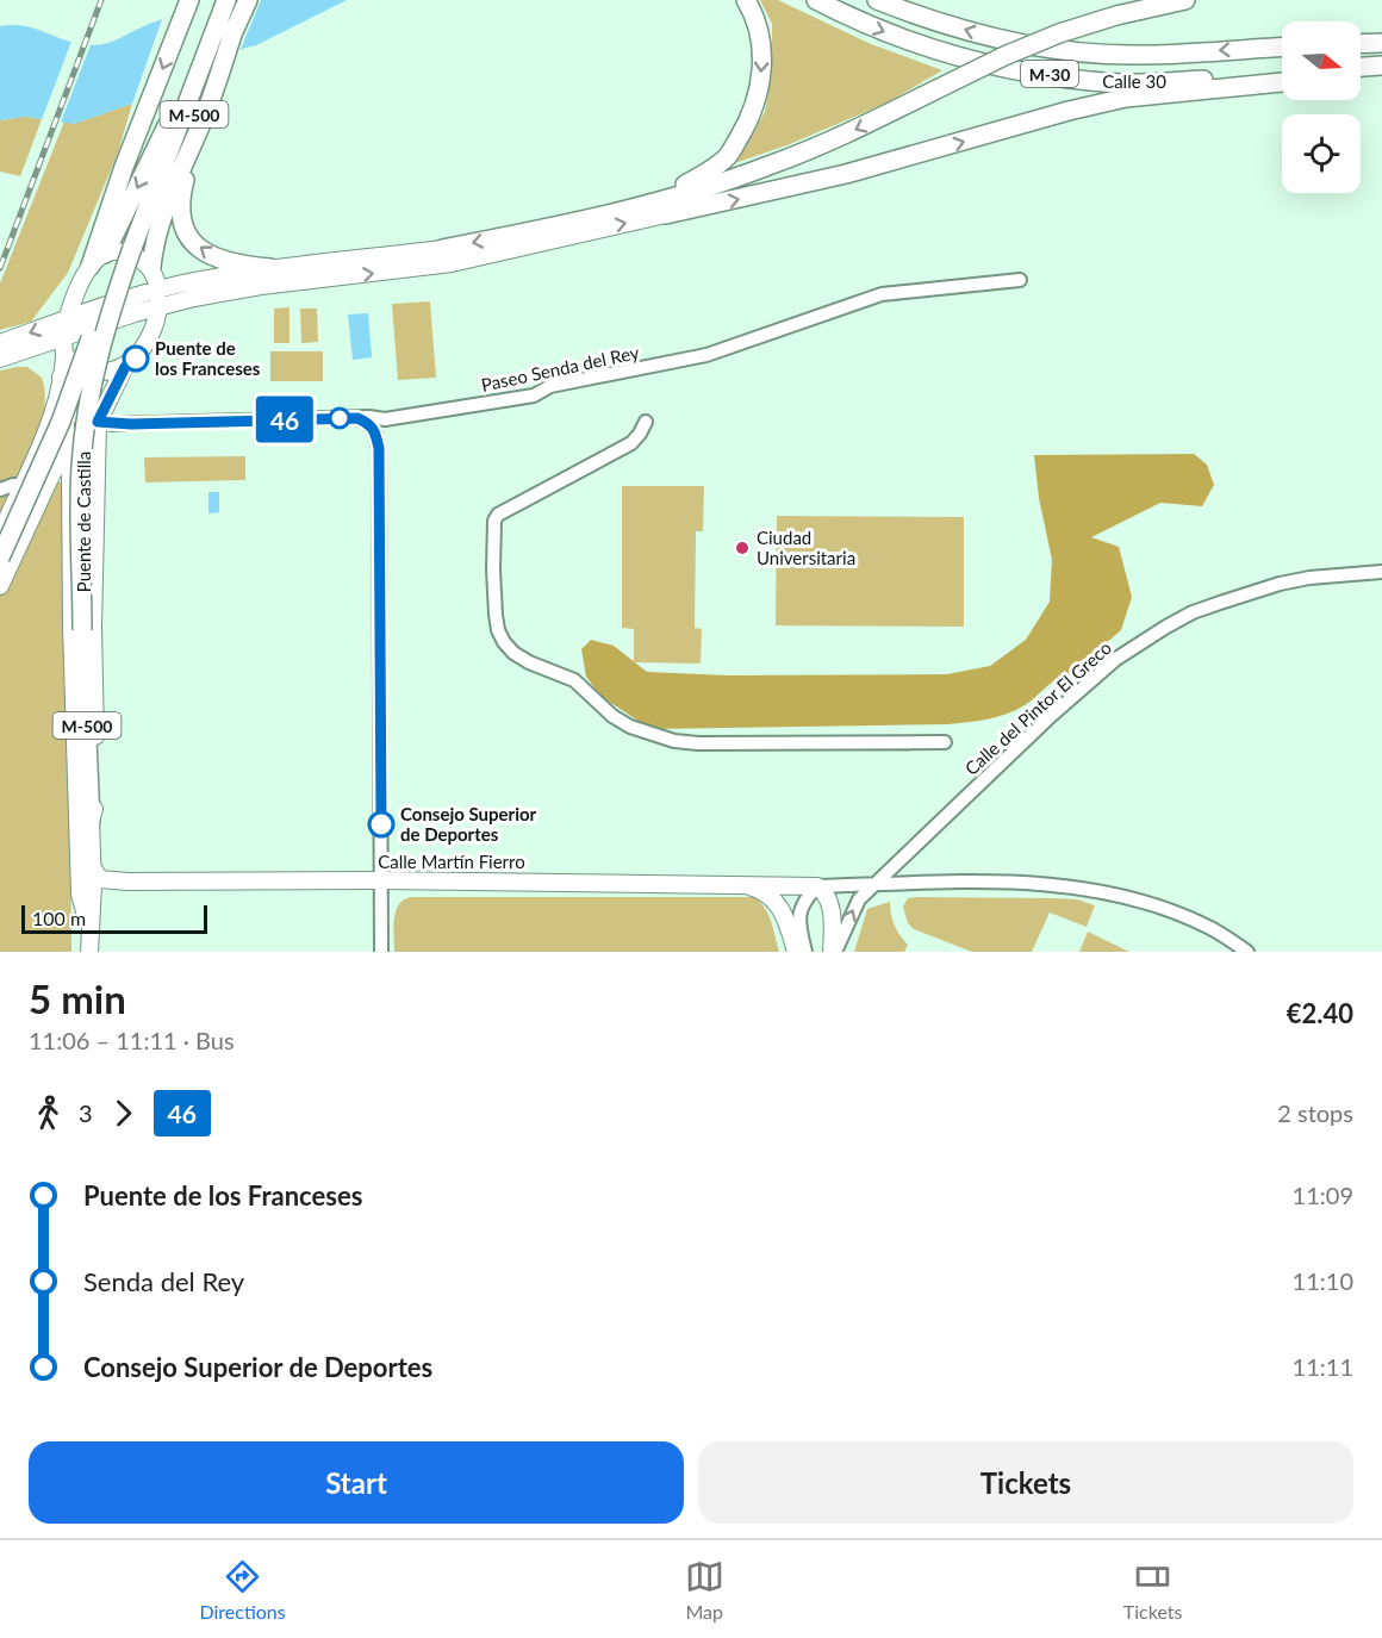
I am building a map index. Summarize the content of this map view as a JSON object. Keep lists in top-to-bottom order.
{
  "streets": {
    "highway": [
      "M-30",
      "Calle 30",
      "M-500",
      "Puente de Castilla"
    ],
    "main road": ["Calle Martín Fierro"],
    "street": ["Paseo Senda del Rey", "Calle del Pintor El Greco"]
  },
  "crossings": [
    ["M-500", "Puente de Castilla"]
  ],
  "places": ["Puente de los Franceses", "Ciudad Universitaria", "Consejo Superior de Deportes"],
  "lines": ["bus line 46"],
  "scale_bar": "100 m",
  "north": "right",
  "page": {
    "on_map": "46",
    "scale": "100 m",
    "heading": ["5 min", "11:06 – 11:11 · Bus", "€2.40"],
    "legs": ["3", "46", "2 stops"],
    "list": [
      {
        "name": "Puente de los Franceses",
        "value": "11:09"
      },
      {
        "name": "Senda del Rey",
        "value": "11:10"
      },
      {
        "name": "Consejo Superior de Deportes",
        "value": "11:11"
      }
    ],
    "buttons": ["Start", "Tickets"],
    "tabs": ["Directions", "Map", "Tickets"]
  }
}
